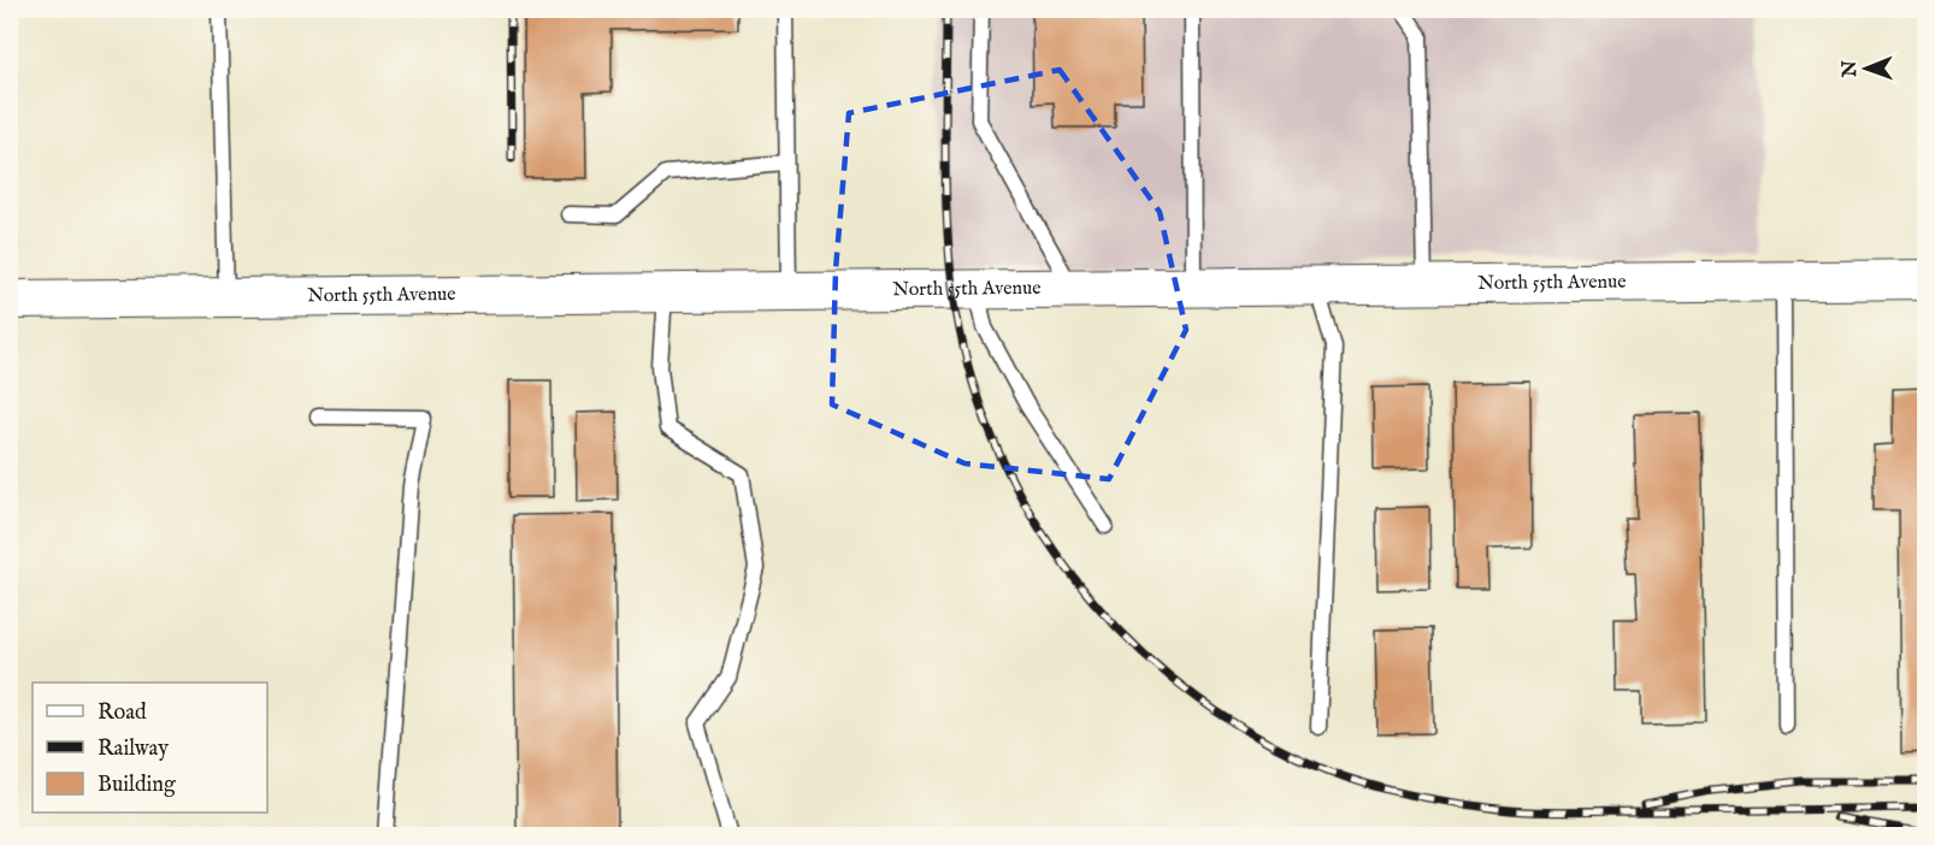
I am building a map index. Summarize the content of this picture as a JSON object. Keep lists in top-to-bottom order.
{
  "streets": {
    "street": ["North 55th Avenue"]
  },
  "legend": ["Road", "Railway", "Building"],
  "north": "left"
}
